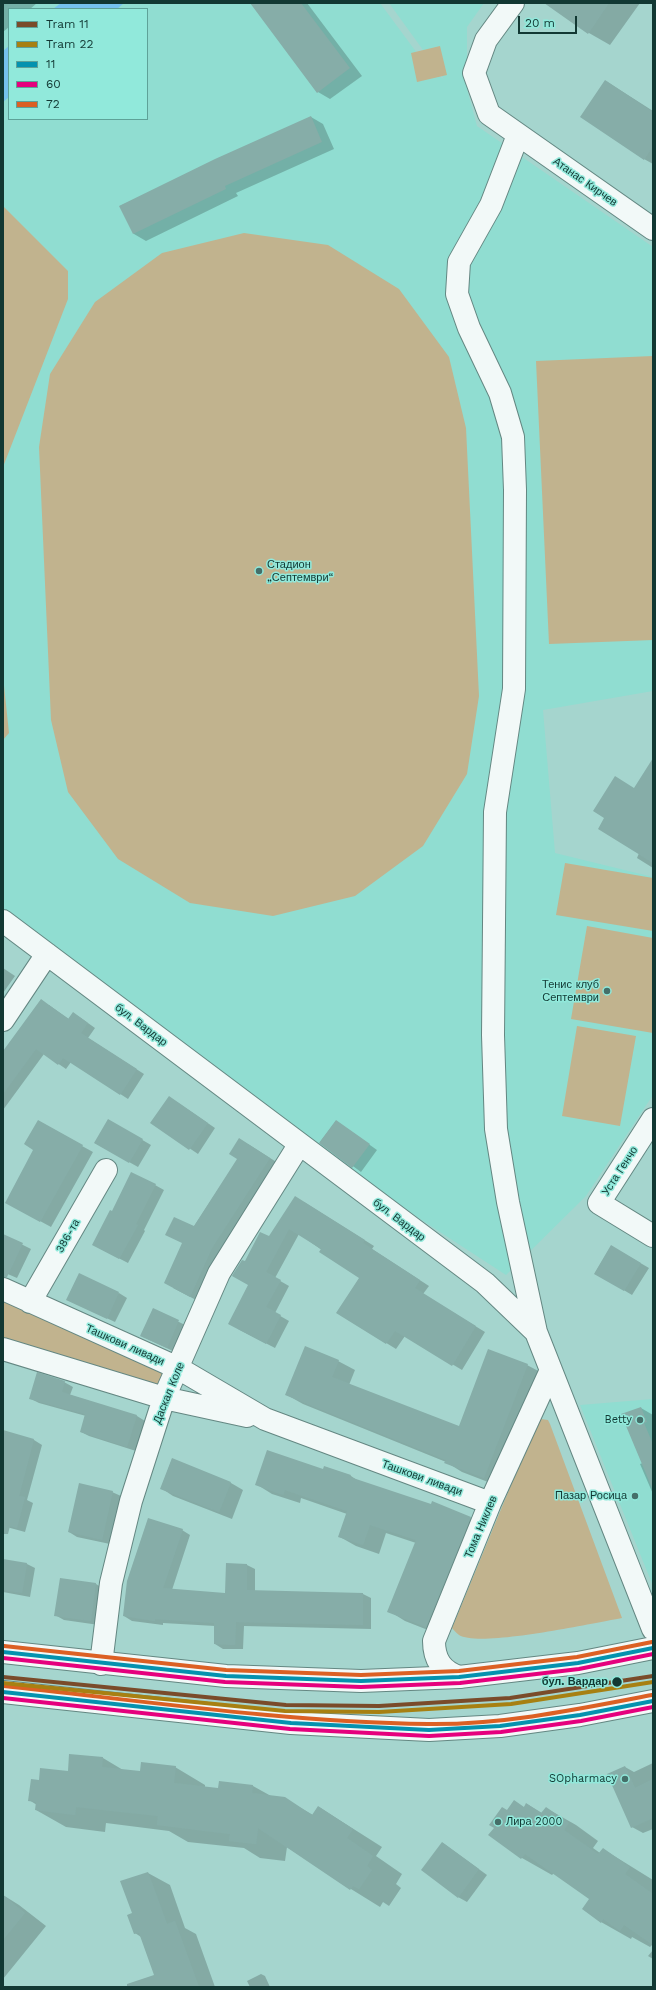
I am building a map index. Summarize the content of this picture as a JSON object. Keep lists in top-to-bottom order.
{
  "streets": {
    "street": [
      "Атанас Кирчев",
      "бул. Вардар",
      "Уста Генчо",
      "386-та",
      "Ташкови ливади",
      "Даскал Коле",
      "Тома Никлев"
    ]
  },
  "crossings": [
    ["бул. Вардар", "Даскал Коле"],
    ["бул. Вардар", "Тома Никлев"],
    ["386-та", "Ташкови ливади"],
    ["Ташкови ливади", "Даскал Коле"],
    ["Ташкови ливади", "Тома Никлев"]
  ],
  "places": [
    "Стадион „Септември“",
    "Тенис клуб Септември",
    "Betty",
    "Пазар Росица",
    "бул. Вардар",
    "SOpharmacy",
    "Лира 2000"
  ],
  "lines": [
    "transit line 72",
    "transit line 11",
    "transit line 60",
    "tram line 11",
    "tram line 22"
  ],
  "legend": [
    "Tram 11",
    "Tram 22",
    "11",
    "60",
    "72"
  ],
  "scale_bar": "20 m"
}
